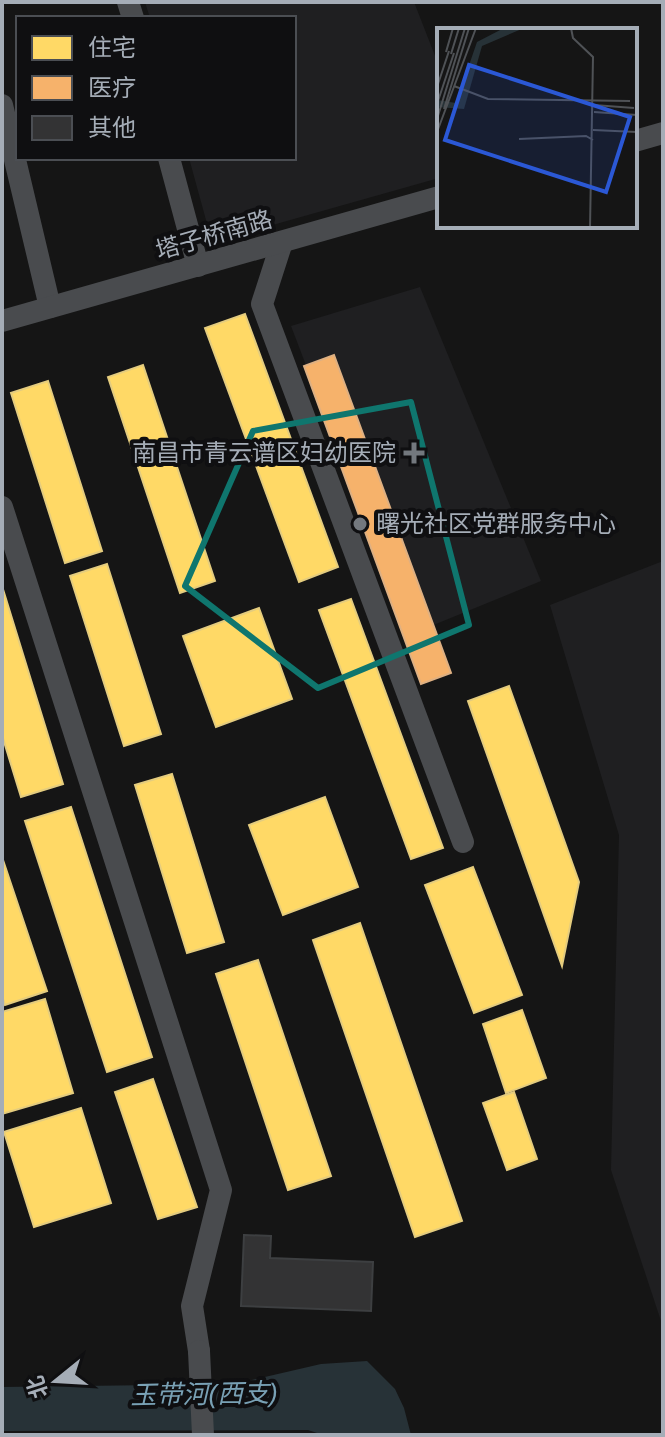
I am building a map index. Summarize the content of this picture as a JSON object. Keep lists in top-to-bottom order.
{
  "streets": {
    "street": ["塔子桥南路"]
  },
  "water": ["玉带河(西支)"],
  "places": {
    "health": ["南昌市青云谱区妇幼医院"],
    "other": ["曙光社区党群服务中心"]
  },
  "legend": ["住宅", "医疗", "其他"],
  "north": "left"
}
